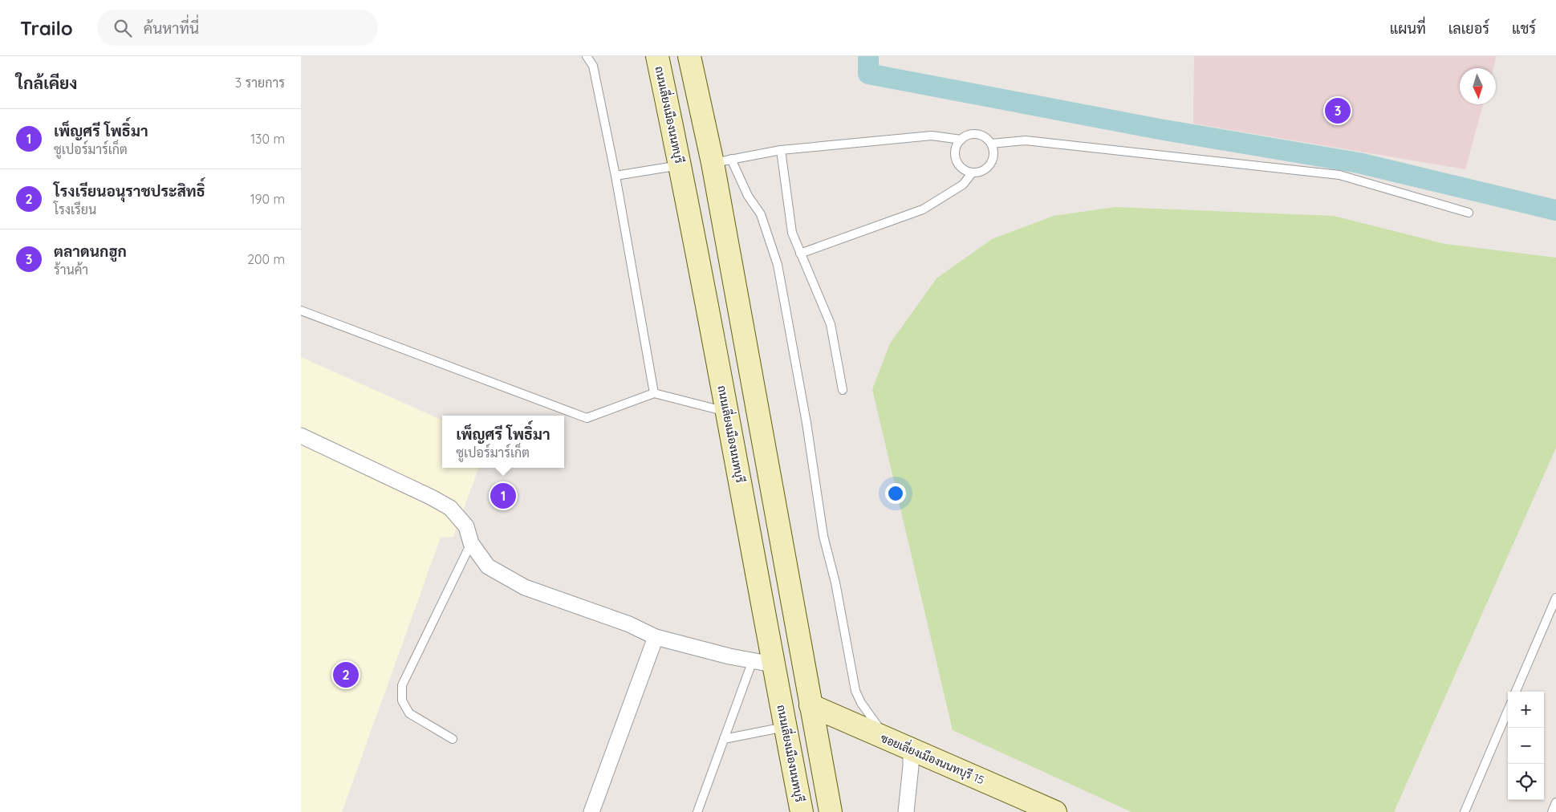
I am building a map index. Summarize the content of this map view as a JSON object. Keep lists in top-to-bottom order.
{
  "streets": {
    "main road": ["ถนนเลี่ยงเมืองนนทบุรี", "ซอยเลี่ยงเมืองนนทบุรี 15"]
  },
  "north": "bottom",
  "page": {
    "header": "Trailo",
    "search": "ค้นหาที่นี่",
    "nav": ["แผนที่", "เลเยอร์", "แชร์"],
    "heading": ["ใกล้เคียง", "3 รายการ"],
    "pins": ["3", "1", "2"],
    "list": [
      {
        "mark": "1",
        "name": "เพ็ญศรี โพธิ์มา",
        "note": "ซูเปอร์มาร์เก็ต",
        "value": "130 m"
      },
      {
        "mark": "2",
        "name": "โรงเรียนอนุราชประสิทธิ์",
        "note": "โรงเรียน",
        "value": "190 m"
      },
      {
        "mark": "3",
        "name": "ตลาดนกฮูก",
        "note": "ร้านค้า",
        "value": "200 m"
      }
    ],
    "popup": ["เพ็ญศรี โพธิ์มา", "ซูเปอร์มาร์เก็ต"],
    "map_buttons": ["+", "−"]
  }
}
